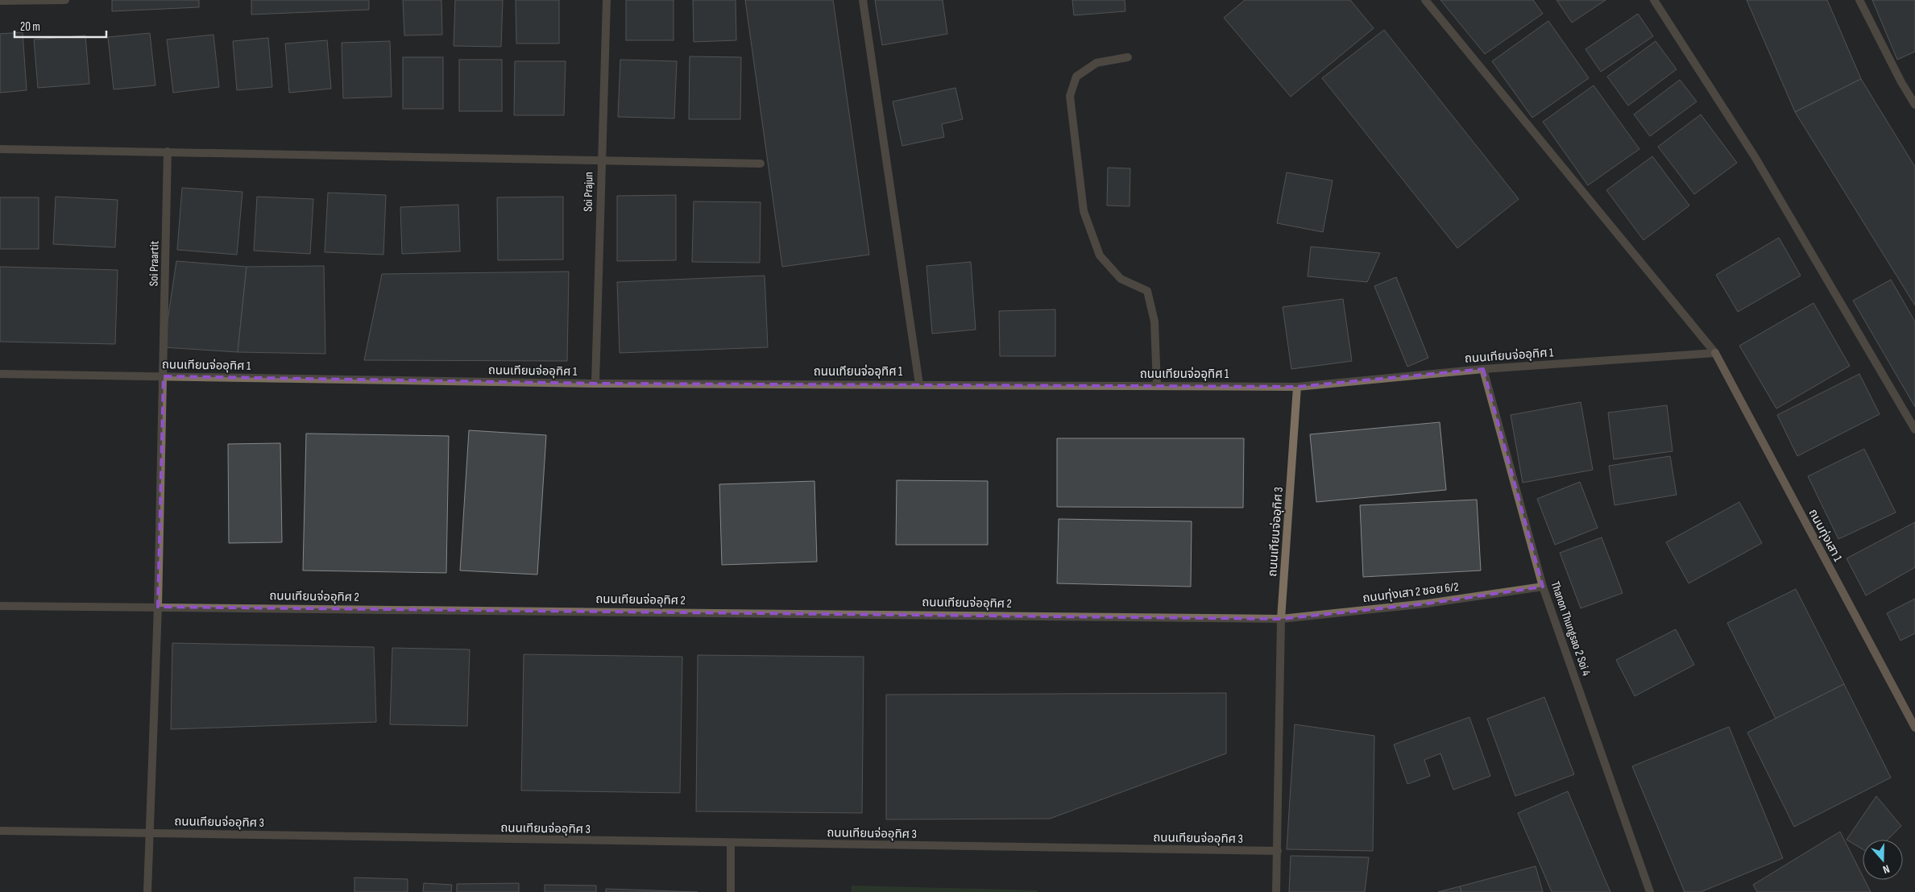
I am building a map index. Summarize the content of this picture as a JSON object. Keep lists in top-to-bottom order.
{
  "streets": {
    "street": [
      "Soi Prajun",
      "Soi Praartit",
      "ถนนเทียนจ่ออุทิศ 1",
      "ถนนเทียนจ่ออุทิศ 3",
      "ถนนทุ่งเสา 1",
      "ถนนทุ่งเสา 2 ซอย 6/2",
      "ถนนเทียนจ่ออุทิศ 2",
      "Thanon Thungsao 2 Soi 4"
    ]
  },
  "crossings": [
    ["Soi Prajun", "ถนนเทียนจ่ออุทิศ 1"],
    ["Soi Praartit", "ถนนเทียนจ่ออุทิศ 1"],
    ["Soi Praartit", "ถนนเทียนจ่ออุทิศ 3"],
    ["Soi Praartit", "ถนนเทียนจ่ออุทิศ 2"],
    ["ถนนเทียนจ่ออุทิศ 1", "ถนนเทียนจ่ออุทิศ 3"],
    ["ถนนเทียนจ่ออุทิศ 1", "ถนนทุ่งเสา 1"],
    ["ถนนเทียนจ่ออุทิศ 1", "Thanon Thungsao 2 Soi 4"],
    ["ถนนเทียนจ่ออุทิศ 3", "ถนนทุ่งเสา 2 ซอย 6/2"],
    ["ถนนเทียนจ่ออุทิศ 3", "ถนนเทียนจ่ออุทิศ 2"],
    ["ถนนทุ่งเสา 2 ซอย 6/2", "ถนนเทียนจ่ออุทิศ 2"],
    ["ถนนทุ่งเสา 2 ซอย 6/2", "Thanon Thungsao 2 Soi 4"]
  ],
  "scale_bar": "20 m",
  "north": "bottom"
}
